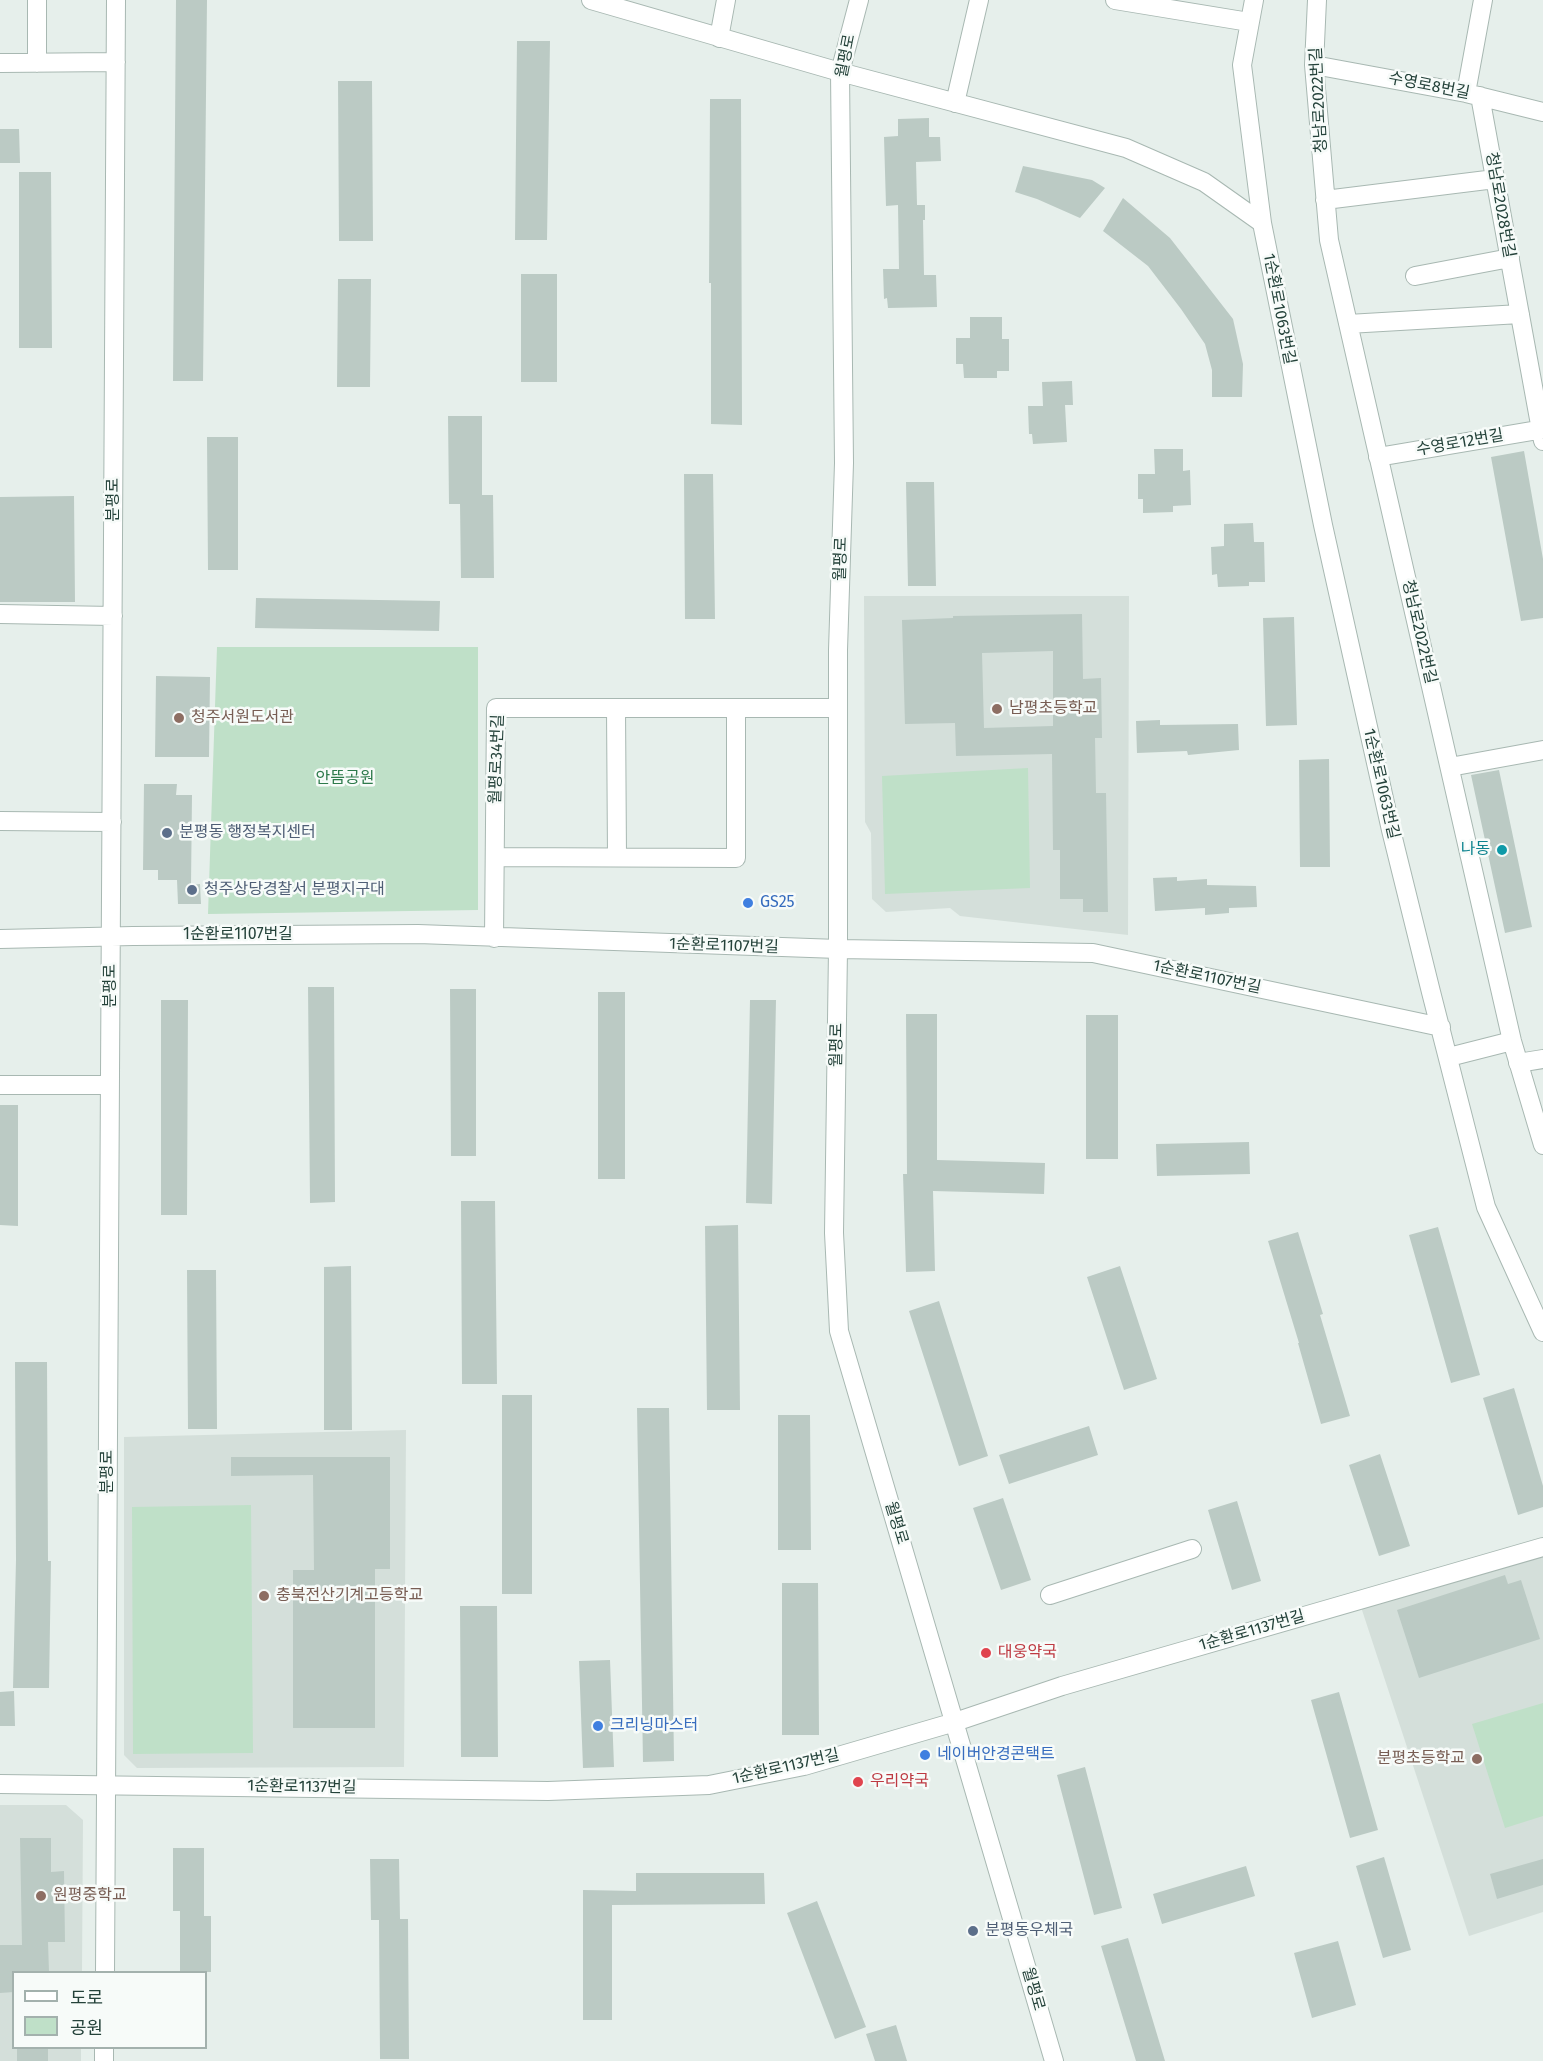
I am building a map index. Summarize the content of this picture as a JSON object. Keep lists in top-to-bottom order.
{
  "streets": {
    "street": [
      "월평로",
      "수영로8번길",
      "청남로2022번길",
      "청남로2028번길",
      "1순환로1063번길",
      "수영로12번길",
      "분평로",
      "월평로34번길",
      "1순환로1107번길",
      "1순환로1137번길"
    ]
  },
  "crossings": [
    ["월평로", "월평로34번길"],
    ["월평로", "1순환로1107번길"],
    ["월평로", "1순환로1137번길"],
    ["수영로8번길", "청남로2022번길"],
    ["수영로8번길", "청남로2028번길"],
    ["청남로2022번길", "수영로12번길"],
    ["청남로2028번길", "수영로12번길"],
    ["1순환로1063번길", "1순환로1107번길"],
    ["분평로", "1순환로1107번길"],
    ["분평로", "1순환로1137번길"],
    ["월평로34번길", "1순환로1107번길"]
  ],
  "parks": ["안뜸공원"],
  "places": [
    "남평초등학교",
    "청주서원도서관",
    "분평동 행정복지센터",
    "나동",
    "청주상당경찰서 분평지구대",
    "GS25",
    "충북전산기계고등학교",
    "대웅약국",
    "크리닝마스터",
    "네이버안경콘택트",
    "분평초등학교",
    "우리약국",
    "원평중학교",
    "분평동우체국"
  ],
  "legend": ["도로", "공원"]
}
